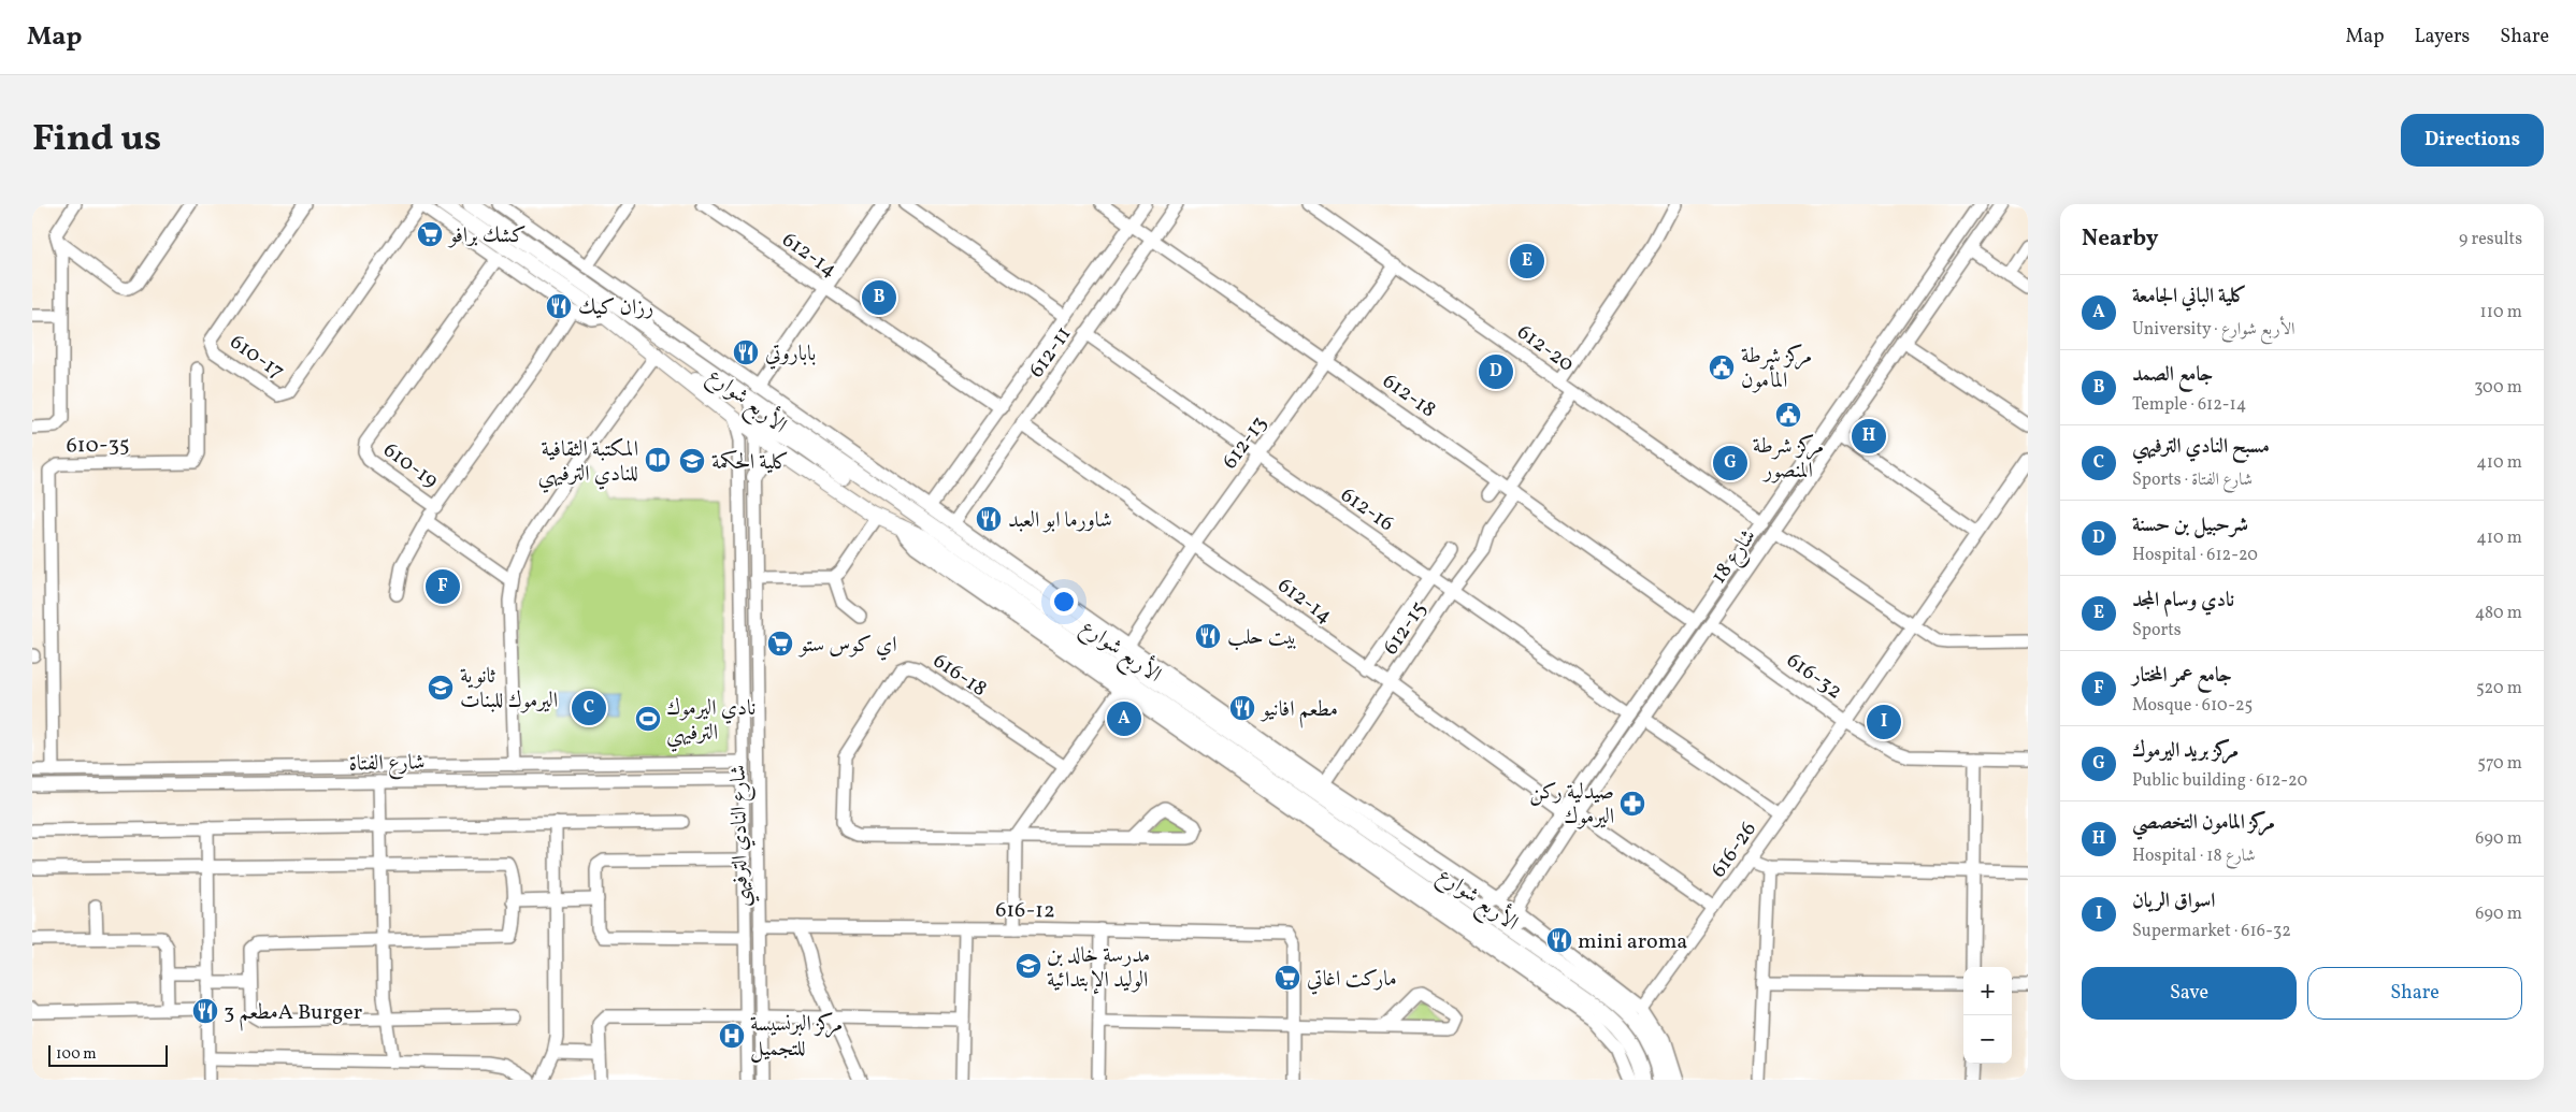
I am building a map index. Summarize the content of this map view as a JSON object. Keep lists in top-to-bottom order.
{
  "streets": {
    "main road": ["الأربع شوارع"],
    "street": [
      "612-14",
      "612-20",
      "612-11",
      "610-17",
      "612-18",
      "612-13",
      "610-35",
      "610-19",
      "612-16",
      "شارع 18",
      "612-15",
      "616-18",
      "616-32",
      "شارع الفتاة",
      "شارع النادي الترفيهي",
      "616-26",
      "616-12"
    ]
  },
  "crossings": [
    ["612-14", "612-11"],
    ["612-14", "612-13"],
    ["612-14", "شارع 18"],
    ["612-14", "612-15"],
    ["612-20", "612-13"],
    ["612-20", "شارع 18"],
    ["612-20", "612-15"],
    ["612-11", "612-18"],
    ["612-11", "612-16"],
    ["612-18", "612-13"],
    ["612-18", "شارع 18"],
    ["612-18", "612-15"],
    ["الأربع شوارع", "شارع النادي الترفيهي"],
    ["612-13", "612-16"],
    ["610-35", "شارع الفتاة"],
    ["612-16", "شارع 18"],
    ["612-16", "612-15"],
    ["شارع 18", "616-32"],
    ["شارع 18", "616-26"],
    ["شارع الفتاة", "شارع النادي الترفيهي"],
    ["شارع النادي الترفيهي", "616-12"]
  ],
  "places": {
    "supermarket": ["كشك برافو", "اي كوس ستو", "ماركت اغاتي"],
    "restaurant": [
      "رزان كيك",
      "باباروتي",
      "شاورما ابو العبد",
      "بيت حلب",
      "مطعم افانيو",
      "mini aroma",
      "مطعم 3A Burger"
    ],
    "public building": ["مركز شرطة المأمون", "مركز شرطة المنصور"],
    "library": ["المكتبة الثقافية للنادي الترفيهي"],
    "school or university": ["كلية الحكمة", "ثانوية اليرموك للبنات", "مدرسة خالد بن الوليد الإبتدائية"],
    "sports": ["نادي اليرموك الترفيهي"],
    "pharmacy": ["صيدلية ركن اليرموك"],
    "hospital": ["مركز البرنسيسة للتجميل"]
  },
  "scale_bar": "100 m",
  "page": {
    "header": "Map",
    "nav": ["Map", "Layers", "Share"],
    "title": "Find us",
    "buttons": [
      "Directions",
      ["Save", "Share"]
    ],
    "heading": ["Nearby", "9 results"],
    "pins": [
      "E",
      "B",
      "D",
      "H",
      "G",
      "F",
      "C",
      "A",
      "I"
    ],
    "list": [
      {
        "mark": "A",
        "name": "كلية الباني الجامعة",
        "note": "University · الأربع شوارع",
        "value": "110 m"
      },
      {
        "mark": "B",
        "name": "جامع الصمد",
        "note": "Temple · 612-14",
        "value": "300 m"
      },
      {
        "mark": "C",
        "name": "مسبح النادي الترفيهي",
        "note": "Sports · شارع الفتاة",
        "value": "410 m"
      },
      {
        "mark": "D",
        "name": "شرحبيل بن حسنة",
        "note": "Hospital · 612-20",
        "value": "410 m"
      },
      {
        "mark": "E",
        "name": "نادي وسام المجد",
        "note": "Sports",
        "value": "480 m"
      },
      {
        "mark": "F",
        "name": "جامع عمر المختار",
        "note": "Mosque · 610-25",
        "value": "520 m"
      },
      {
        "mark": "G",
        "name": "مركز بريد اليرموك",
        "note": "Public building · 612-20",
        "value": "570 m"
      },
      {
        "mark": "H",
        "name": "مركز المامون التخصصي",
        "note": "Hospital · شارع 18",
        "value": "690 m"
      },
      {
        "mark": "I",
        "name": "اسواق الريان",
        "note": "Supermarket · 616-32",
        "value": "690 m"
      }
    ],
    "map_buttons": ["+", "−"],
    "scale": "100 m"
  }
}
